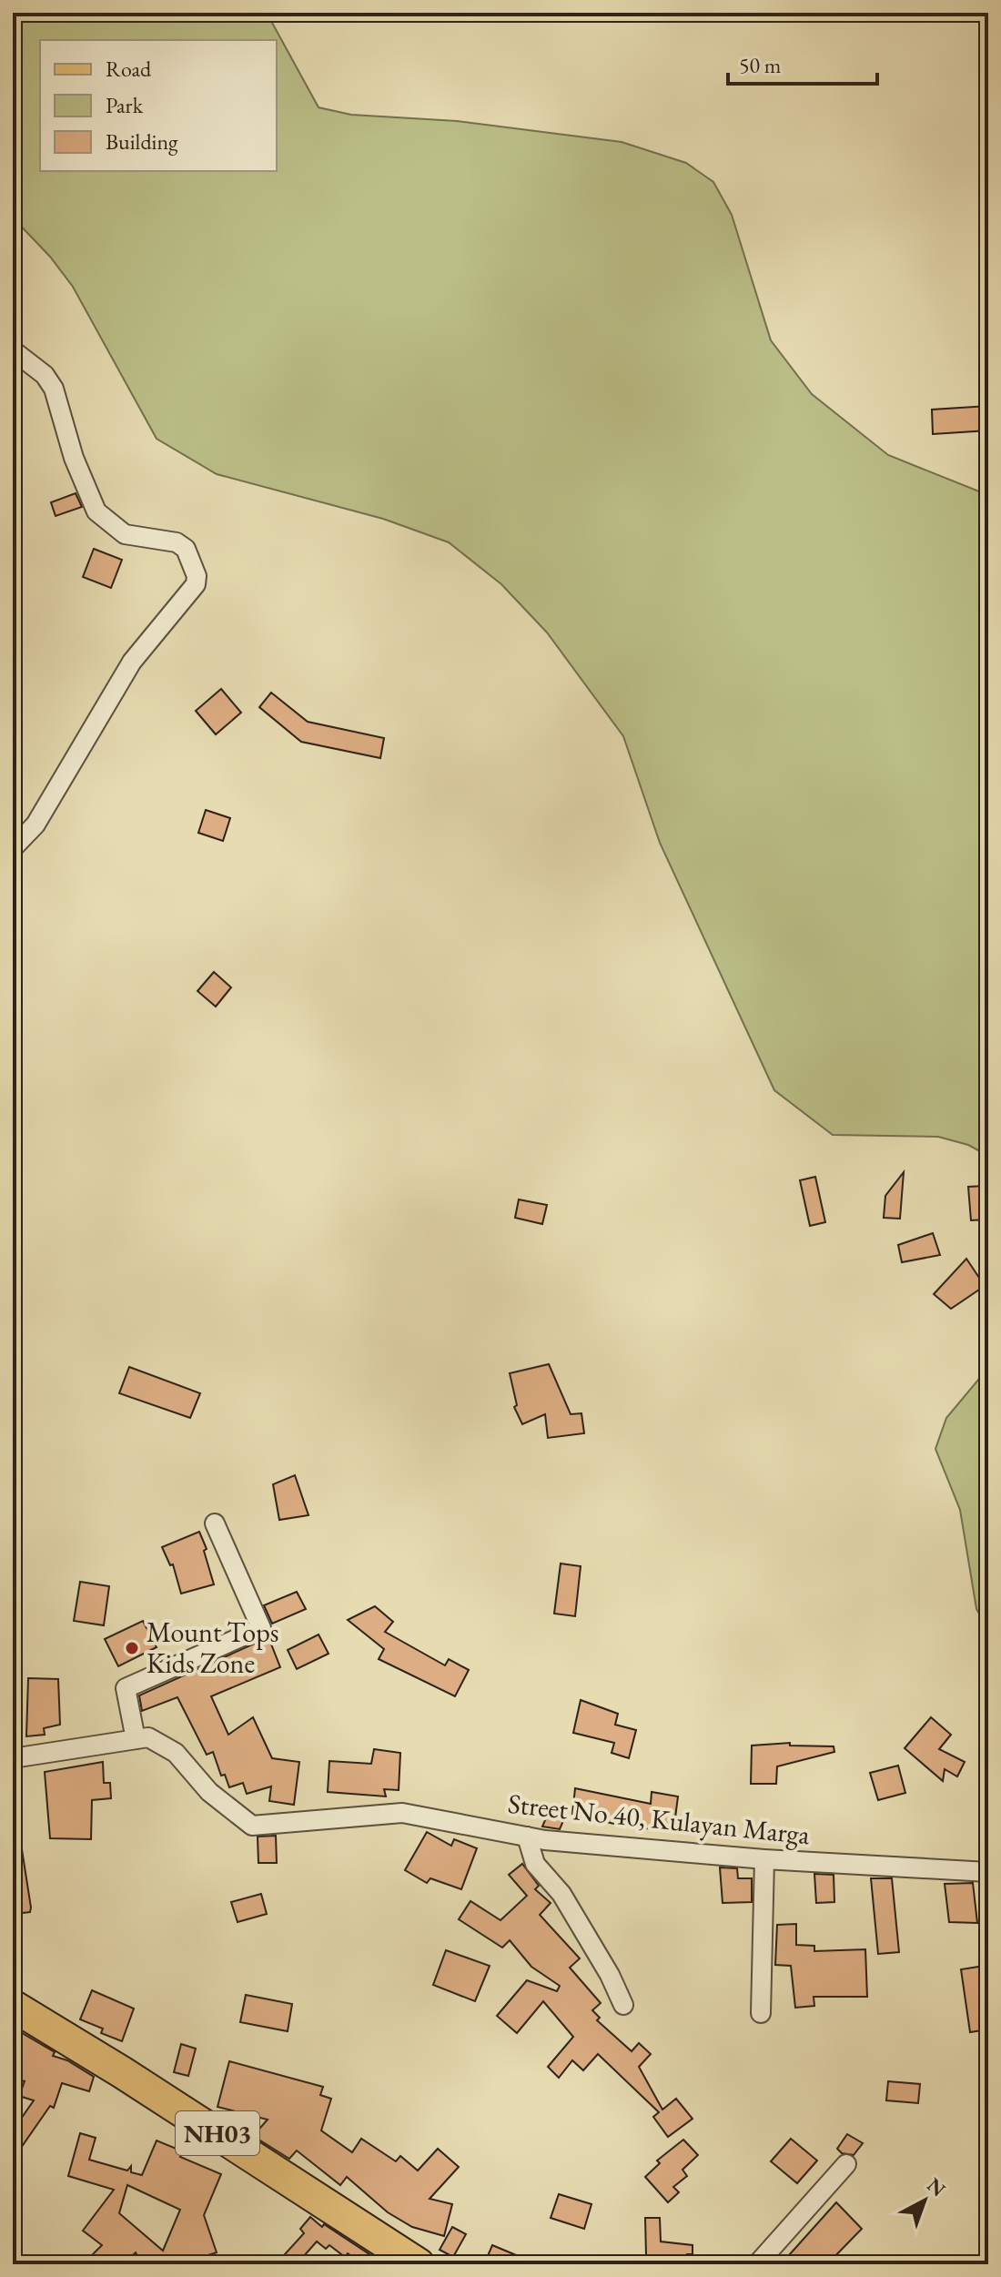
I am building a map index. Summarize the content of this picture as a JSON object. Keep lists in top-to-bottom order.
{
  "streets": {
    "main road": ["NH03"],
    "street": ["Street No 40, Kulayan Marga"]
  },
  "places": ["Mount Tops Kids Zone"],
  "legend": ["Road", "Park", "Building"],
  "scale_bar": "50 m",
  "north": "top right"
}
